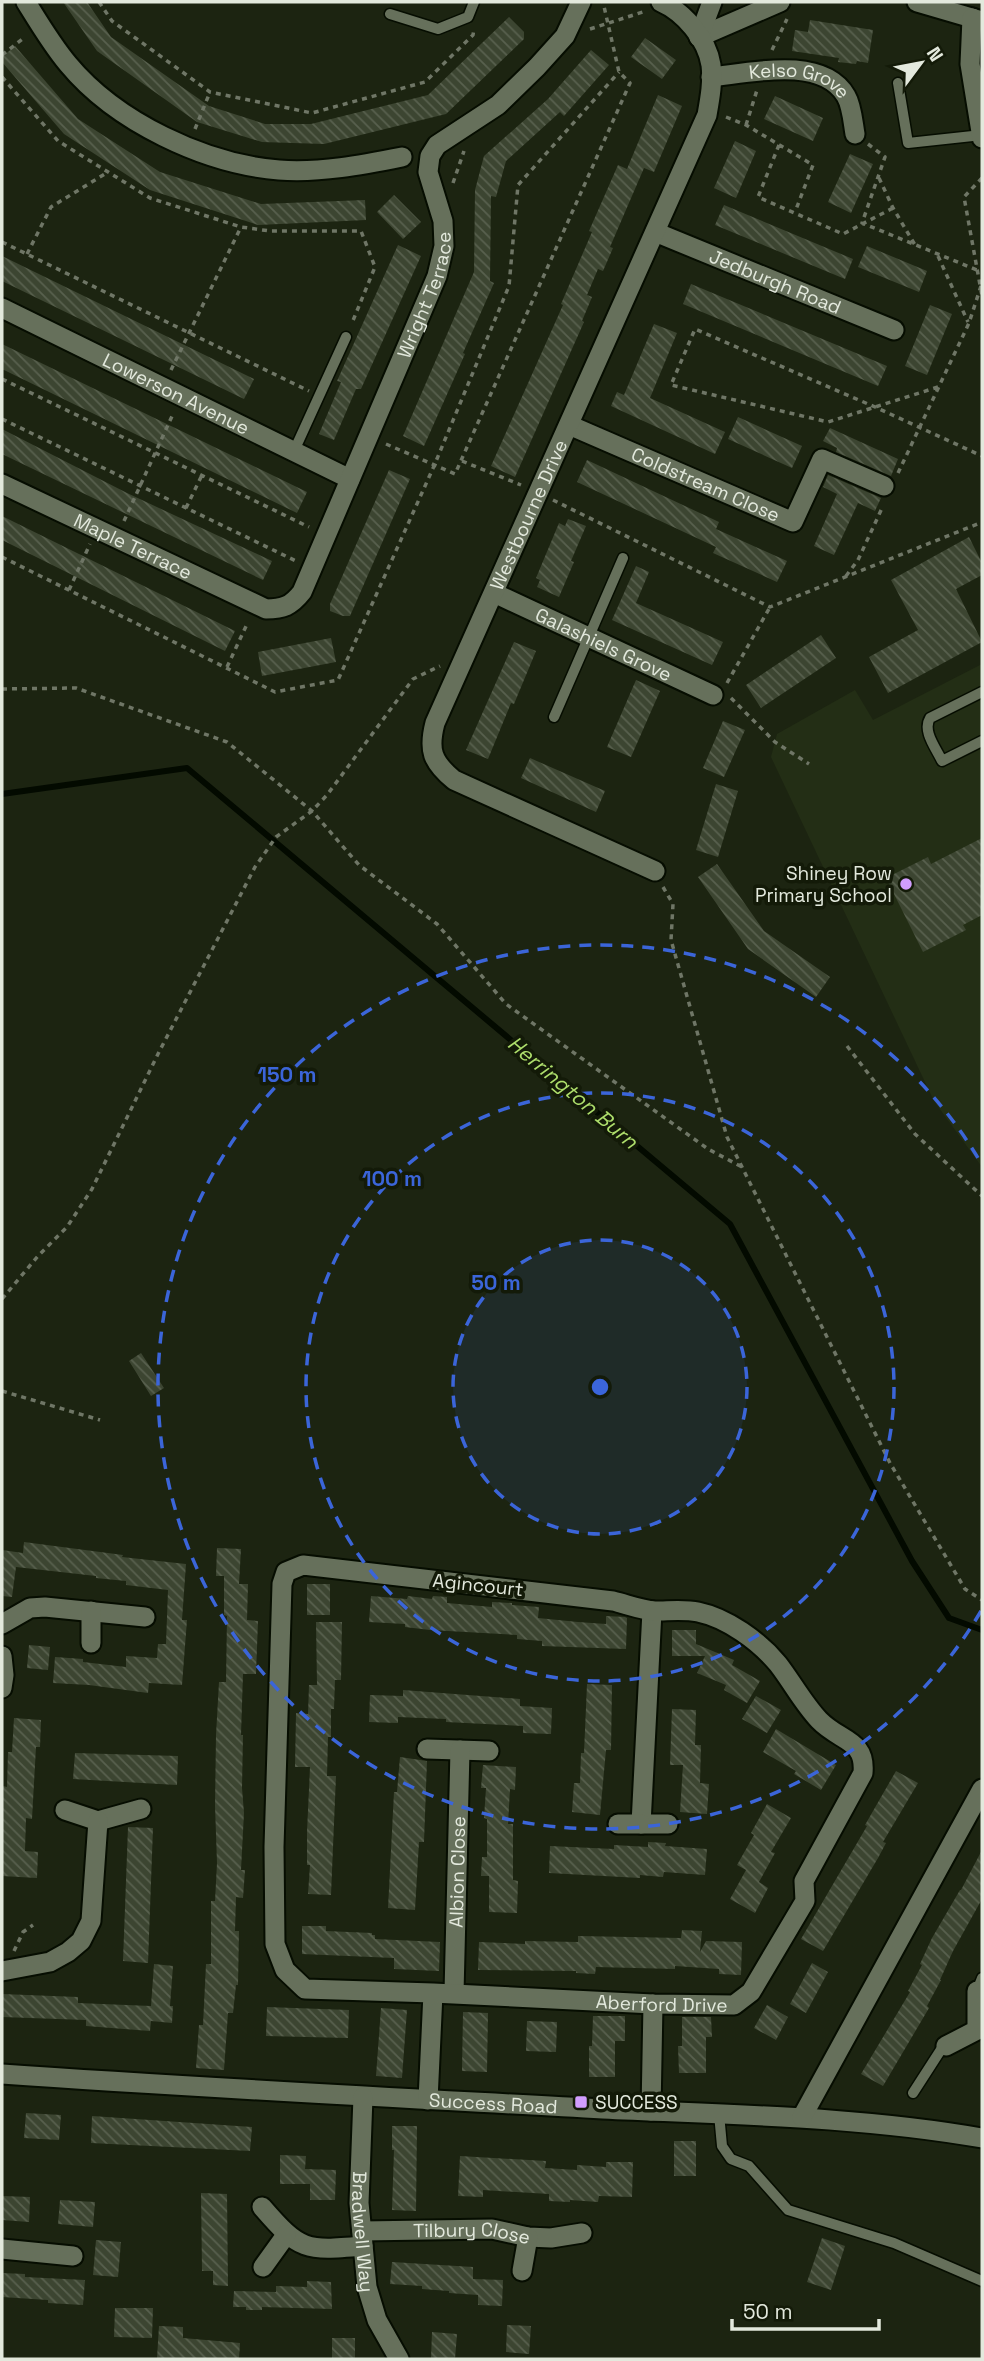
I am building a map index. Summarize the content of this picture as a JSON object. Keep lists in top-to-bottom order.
{
  "streets": {
    "street": [
      "Kelso Grove",
      "Jedburgh Road",
      "Wright Terrace",
      "Lowerson Avenue",
      "Coldstream Close",
      "Westbourne Drive",
      "Maple Terrace",
      "Galashiels Grove",
      "Agincourt",
      "Albion Close",
      "Aberford Drive",
      "Success Road",
      "Bradwell Way",
      "Tilbury Close"
    ]
  },
  "crossings": [
    ["Kelso Grove", "Westbourne Drive"],
    ["Jedburgh Road", "Westbourne Drive"],
    ["Wright Terrace", "Lowerson Avenue"],
    ["Wright Terrace", "Maple Terrace"],
    ["Coldstream Close", "Westbourne Drive"],
    ["Westbourne Drive", "Galashiels Grove"],
    ["Agincourt", "Aberford Drive"],
    ["Albion Close", "Aberford Drive"],
    ["Success Road", "Bradwell Way"],
    ["Bradwell Way", "Tilbury Close"]
  ],
  "water": ["Herrington Burn"],
  "places": {
    "other": ["Shiney Row Primary School"],
    "transit": ["SUCCESS"]
  },
  "scale_bar": "50 m",
  "north": "top right",
  "rings": ["150 m", "100 m", "50 m"]
}
